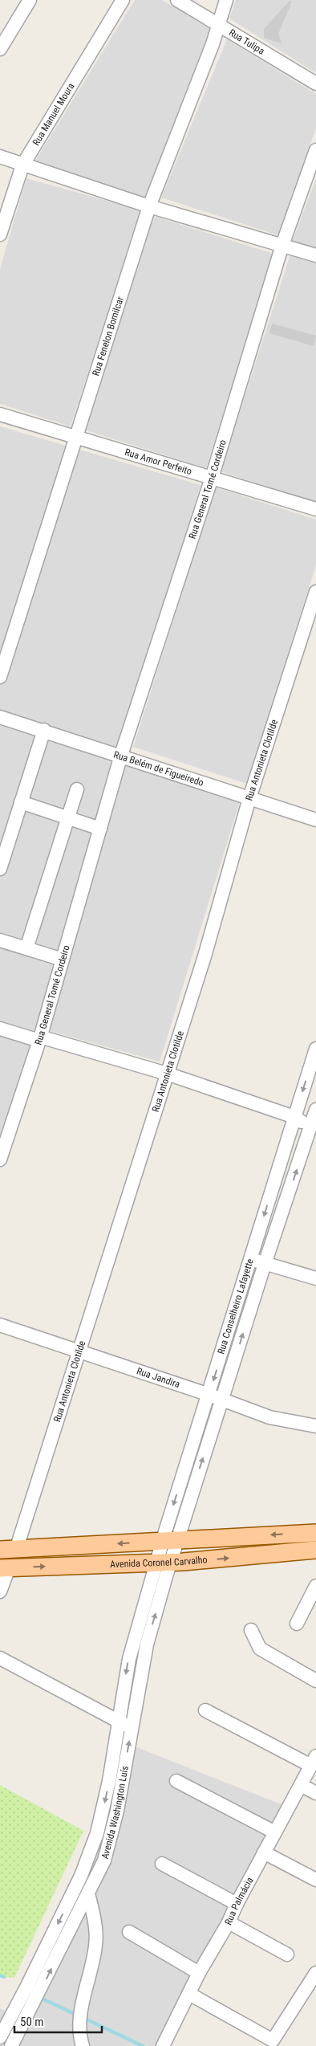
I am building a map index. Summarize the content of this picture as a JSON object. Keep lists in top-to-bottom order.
{
  "streets": {
    "main road": ["Avenida Coronel Carvalho"],
    "street": [
      "Rua Tulipa",
      "Rua Manuel Moura",
      "Rua Fenelon Bomilcar",
      "Rua Amor Perfeito",
      "Rua General Tomé Cordeiro",
      "Rua Antonieta Clotilde",
      "Rua Belém de Figueiredo",
      "Rua Conselheiro Lafayette",
      "Rua Jandira",
      "Avenida Washington Luís",
      "Rua Palmácia"
    ]
  },
  "crossings": [
    ["Rua Tulipa", "Rua Fenelon Bomilcar"],
    ["Rua Fenelon Bomilcar", "Rua Amor Perfeito"],
    ["Rua Amor Perfeito", "Rua General Tomé Cordeiro"],
    ["Rua General Tomé Cordeiro", "Rua Belém de Figueiredo"],
    ["Rua Antonieta Clotilde", "Rua Belém de Figueiredo"],
    ["Rua Antonieta Clotilde", "Rua Jandira"],
    ["Rua Antonieta Clotilde", "Avenida Coronel Carvalho"],
    ["Rua Conselheiro Lafayette", "Rua Jandira"],
    ["Rua Conselheiro Lafayette", "Avenida Coronel Carvalho"],
    ["Rua Conselheiro Lafayette", "Avenida Washington Luís"],
    ["Avenida Coronel Carvalho", "Avenida Washington Luís"]
  ],
  "scale_bar": "50 m"
}
